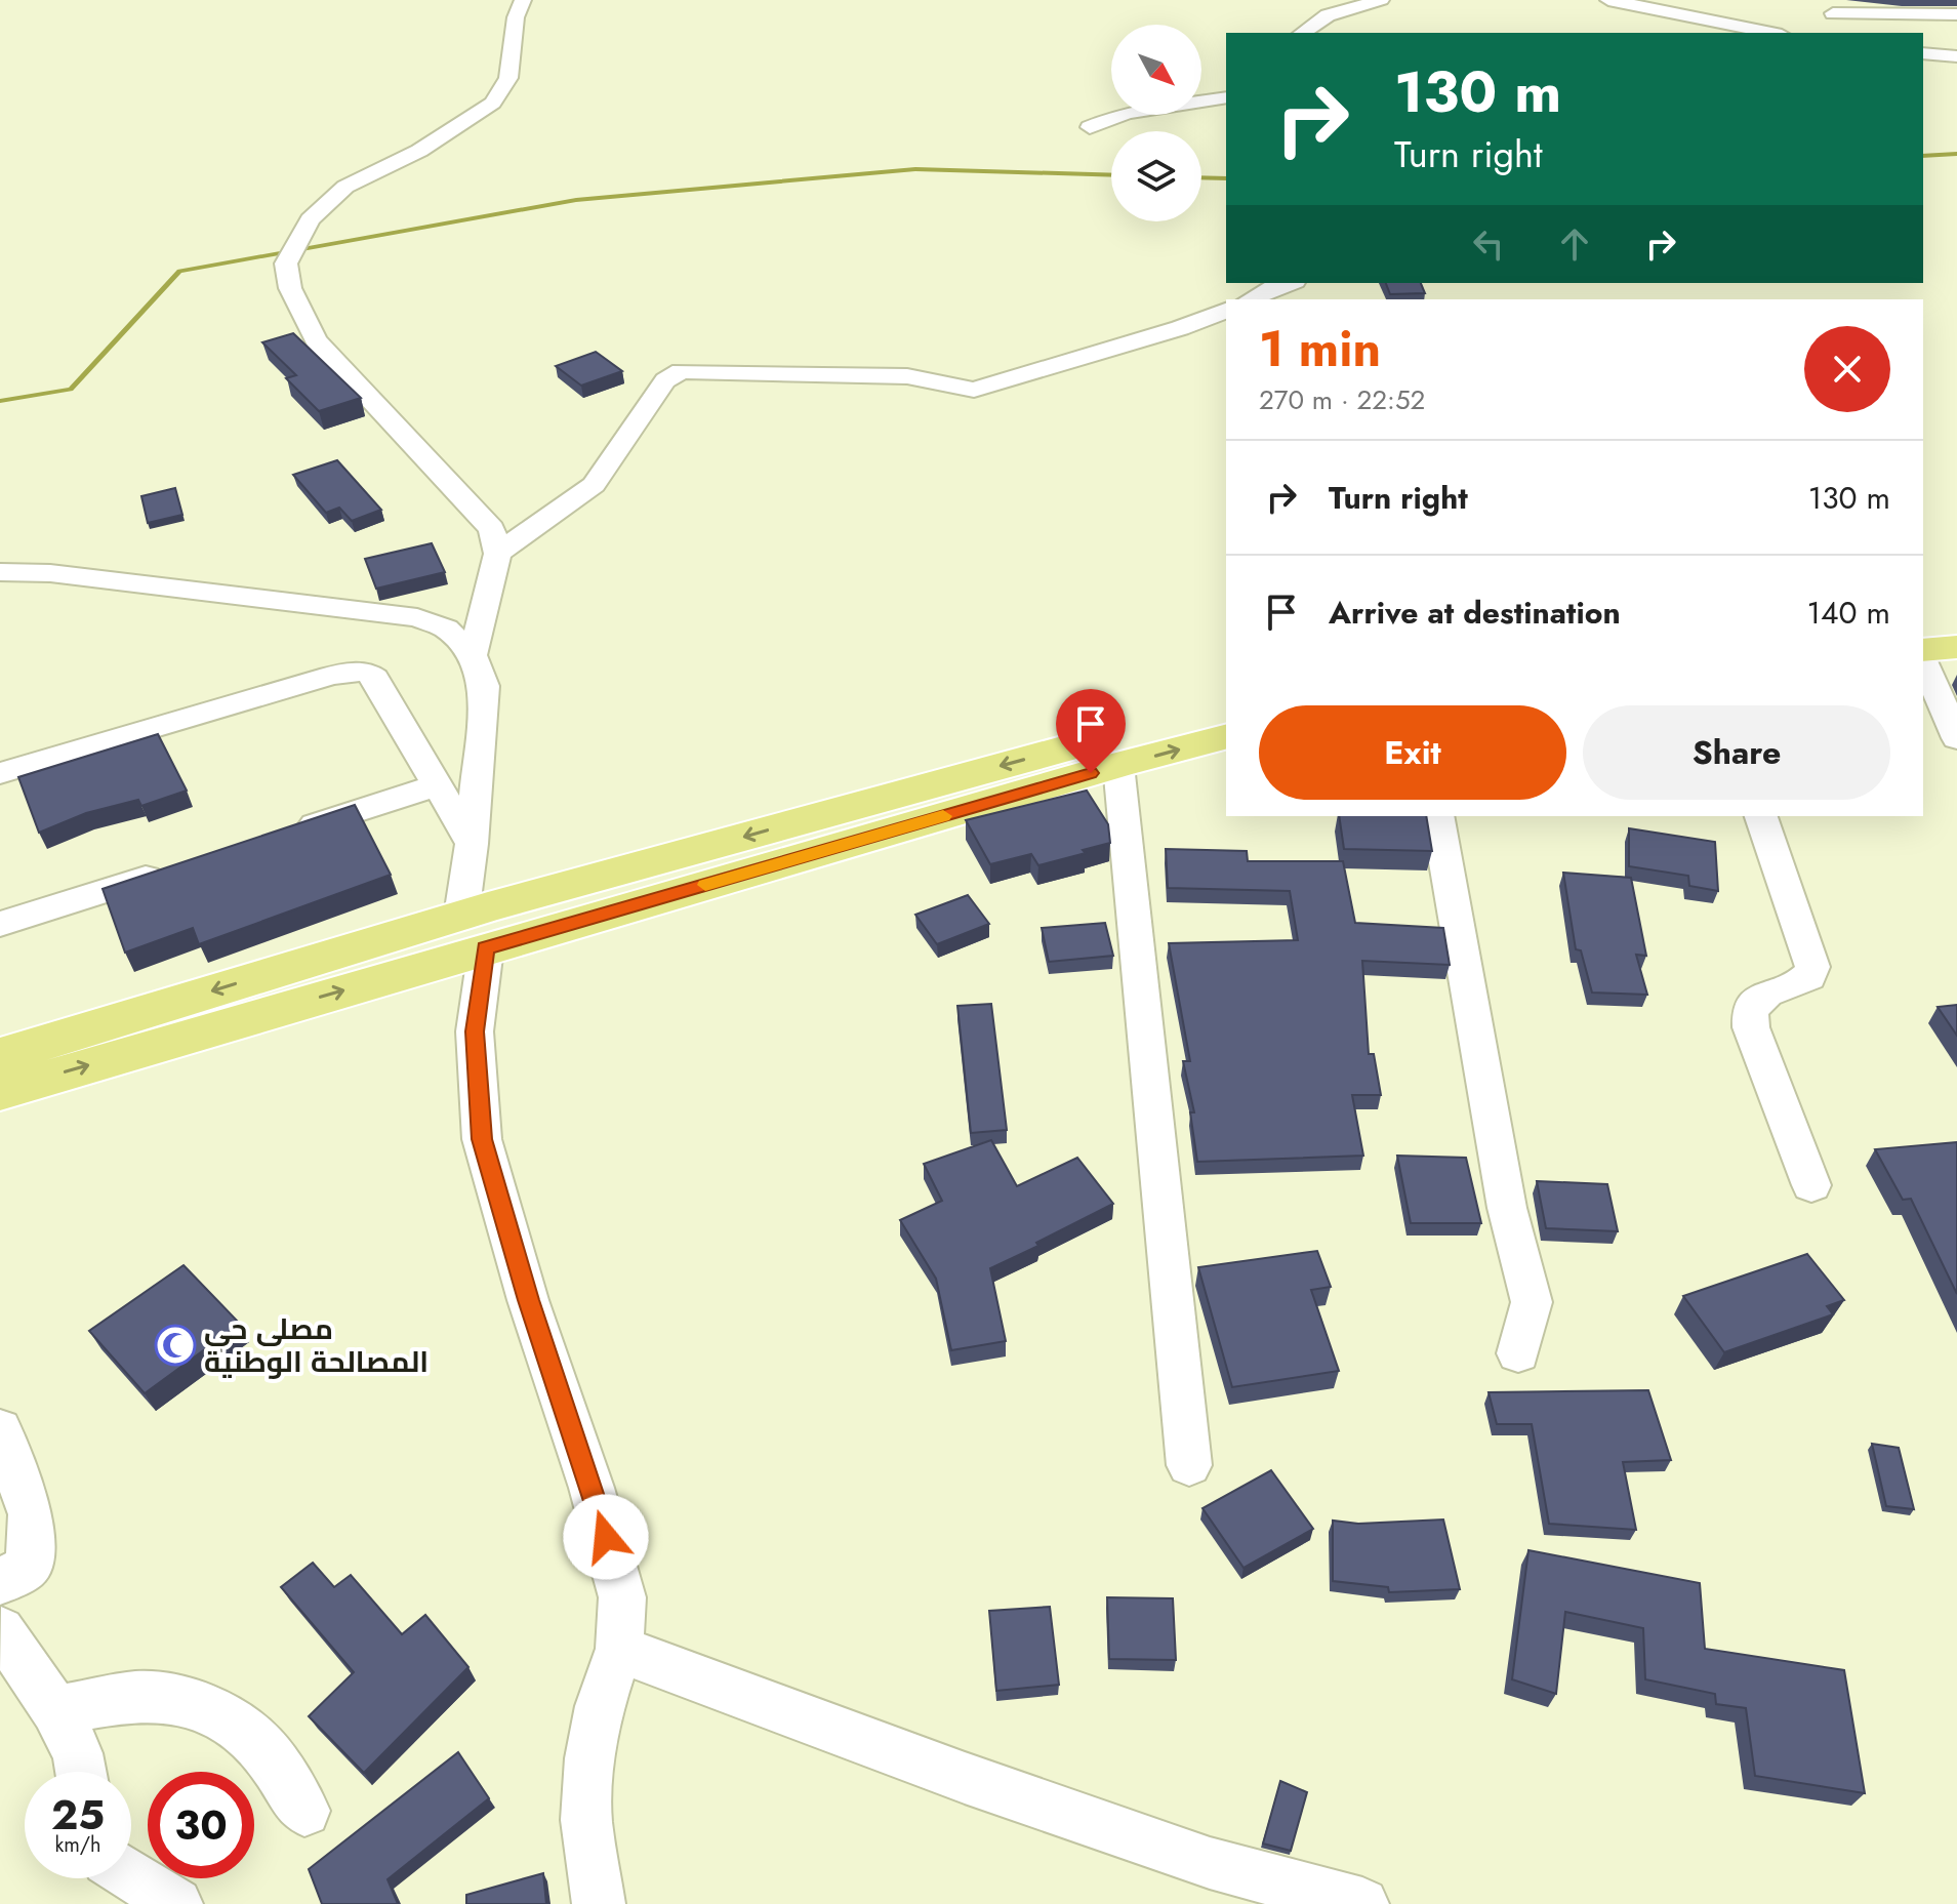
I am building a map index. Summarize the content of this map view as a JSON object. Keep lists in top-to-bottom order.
{
  "places": {
    "mosque": ["مصلى حي المصالحة الوطنية"]
  },
  "north": "bottom right",
  "page": {
    "turn": ["130 m", "Turn right"],
    "heading": ["1 min", "270 m · 22:52"],
    "list": [
      {
        "name": "Turn right",
        "value": "130 m"
      },
      {
        "name": "Arrive at destination",
        "value": "140 m"
      }
    ],
    "buttons": ["Exit", "Share"],
    "speed": "25 km/h",
    "limit": "30"
  }
}
